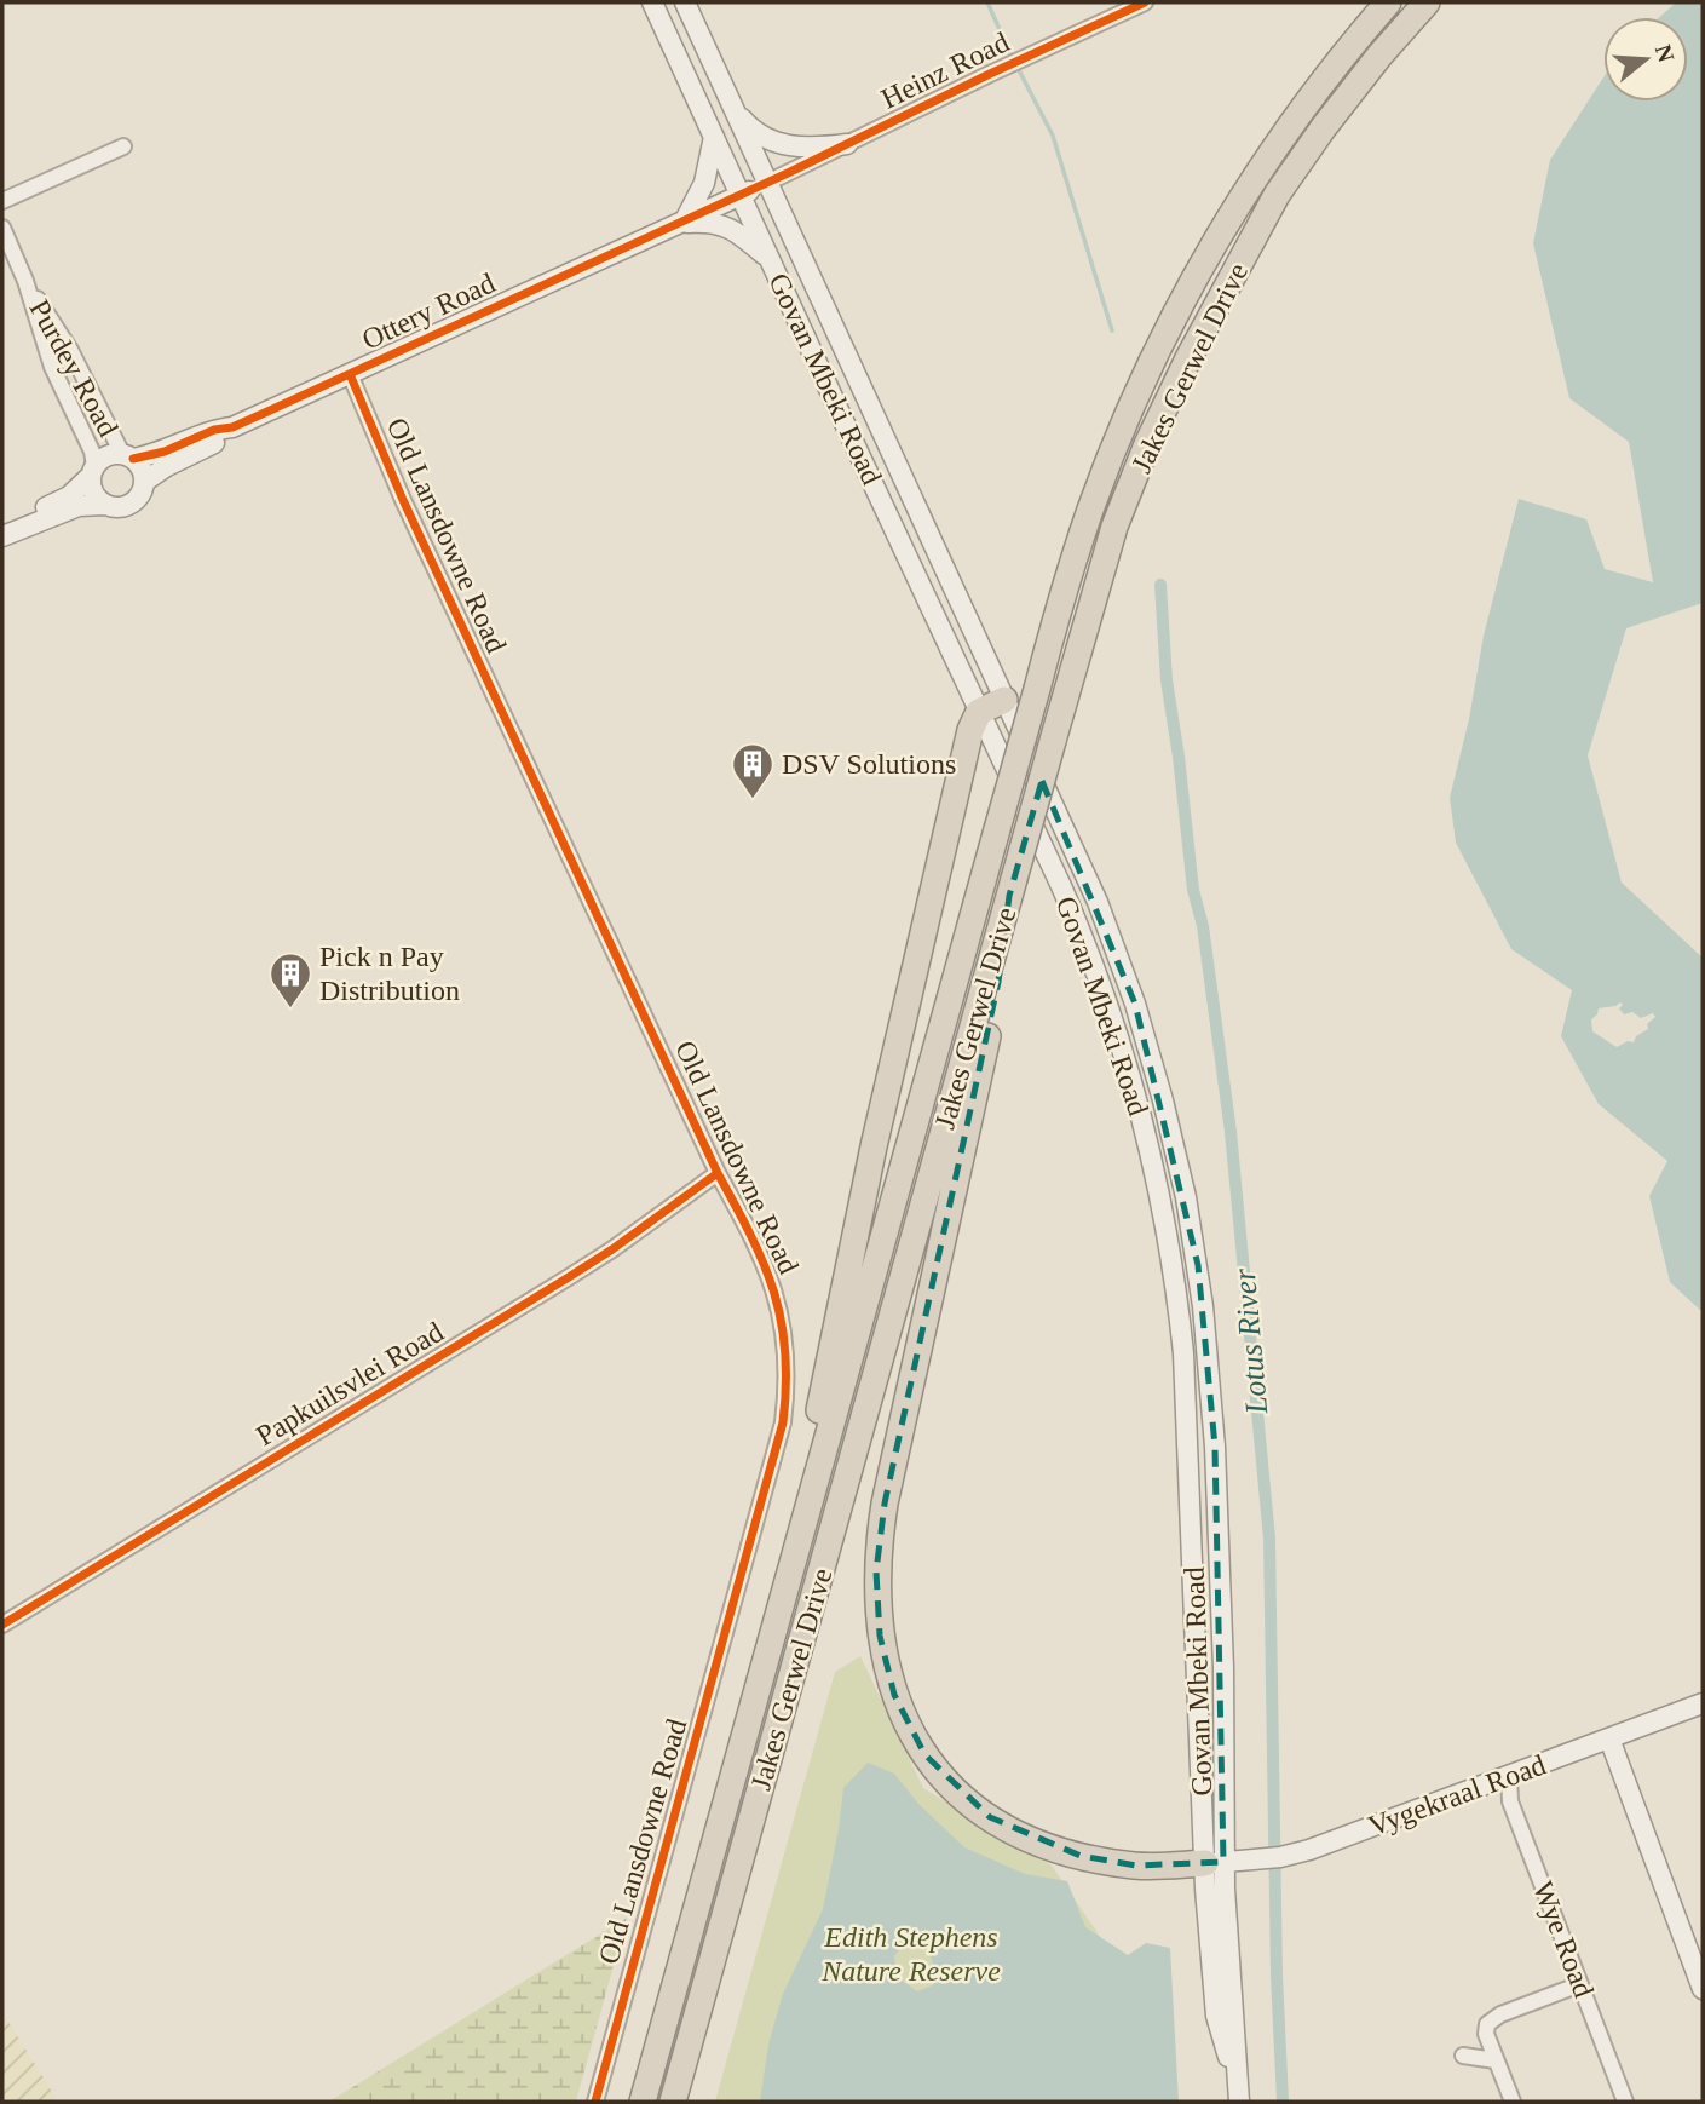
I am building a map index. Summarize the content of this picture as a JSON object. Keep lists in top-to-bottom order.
{
  "streets": {
    "highway": ["Jakes Gerwel Drive"],
    "main road": ["Ottery Road", "Govan Mbeki Road", "Vygekraal Road"],
    "street": [
      "Heinz Road",
      "Purdey Road",
      "Old Lansdowne Road",
      "Papkuilsvlei Road",
      "Wye Road"
    ]
  },
  "crossings": [
    ["Heinz Road", "Ottery Road"],
    ["Heinz Road", "Govan Mbeki Road"],
    ["Ottery Road", "Purdey Road"],
    ["Ottery Road", "Govan Mbeki Road"],
    ["Ottery Road", "Old Lansdowne Road"],
    ["Govan Mbeki Road", "Vygekraal Road"],
    ["Old Lansdowne Road", "Papkuilsvlei Road"],
    ["Vygekraal Road", "Wye Road"]
  ],
  "water": ["Lotus River"],
  "parks": ["Edith Stephens Nature Reserve"],
  "places": {
    "building": ["DSV Solutions", "Pick n Pay Distribution"]
  },
  "north": "right"
}
